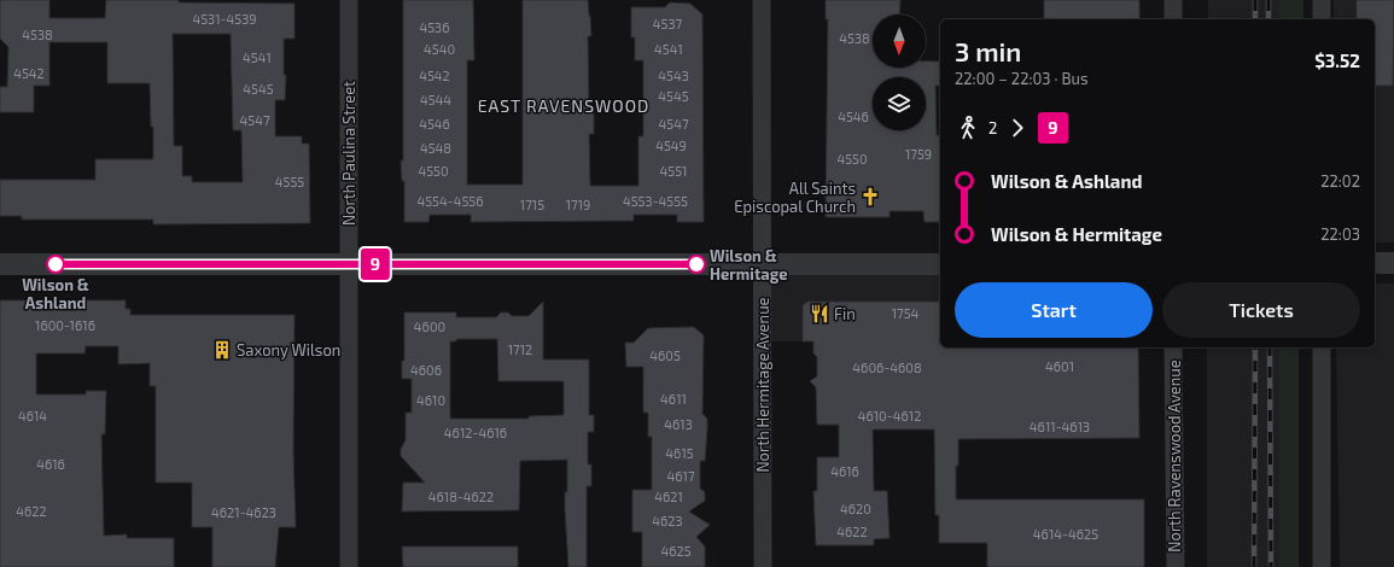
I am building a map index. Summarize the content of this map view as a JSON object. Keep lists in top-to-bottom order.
{
  "streets": {
    "street": ["North Paulina Street", "North Hermitage Avenue", "North Ravenswood Avenue"]
  },
  "districts": ["EAST RAVENSWOOD"],
  "places": {
    "church": ["All Saints Episcopal Church"],
    "other": ["Wilson & Ashland", "Wilson & Hermitage"],
    "restaurant": ["Fin"],
    "building": ["Saxony Wilson"]
  },
  "lines": ["bus line 9"],
  "house_numbers": [
    "4531-4539",
    "4537",
    "4536",
    "4538",
    "4538",
    "4540",
    "4541",
    "4541",
    "4542",
    "4542",
    "4543",
    "4545",
    "4545",
    "4544",
    "4546",
    "4547",
    "4546",
    "4547",
    "4549",
    "4548",
    "1759",
    "4550",
    "4550",
    "4551",
    "4555",
    "4554-4556",
    "4553-4555",
    "1715",
    "1719",
    "1754",
    "1600-1616",
    "4600",
    "1712",
    "4605",
    "4601",
    "4606-4608",
    "4606",
    "4611",
    "4610",
    "4614",
    "4610-4612",
    "4613",
    "4611-4613",
    "4612-4616",
    "4615",
    "4616",
    "4616",
    "4617",
    "4618-4622",
    "4621",
    "4620",
    "4622",
    "4621-4623",
    "4623",
    "4622",
    "4614-4625",
    "4625"
  ],
  "north": "bottom",
  "page": {
    "on_map": "9",
    "heading": ["3 min", "22:00 – 22:03 · Bus", "$3.52"],
    "legs": ["2", "9"],
    "list": [
      {
        "name": "Wilson & Ashland",
        "value": "22:02"
      },
      {
        "name": "Wilson & Hermitage",
        "value": "22:03"
      }
    ],
    "buttons": ["Start", "Tickets"]
  }
}
